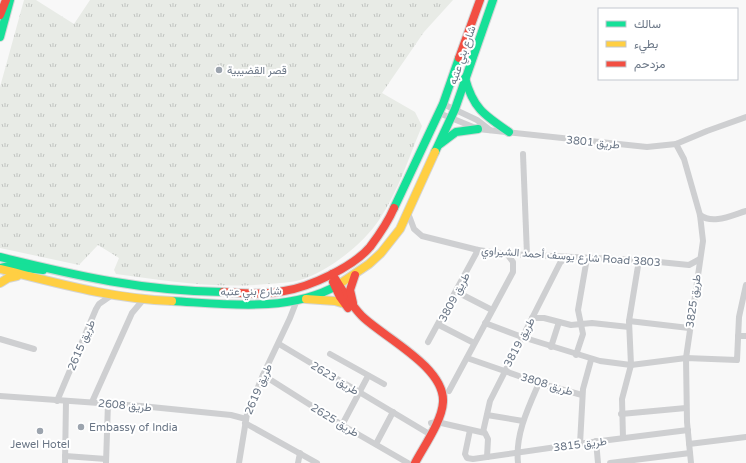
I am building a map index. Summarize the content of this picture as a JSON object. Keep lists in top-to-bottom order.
{
  "streets": {
    "main road": ["شارع بني عتبه"],
    "street": [
      "طريق 3801",
      "شارع يوسف أحمد الشيراوي Road 3803",
      "طريق 3809",
      "طريق 3825",
      "طريق 3819",
      "طريق 2615",
      "طريق 2623",
      "طريق 3808",
      "طريق 2619",
      "طريق 2608",
      "طريق 2625",
      "طريق 3815"
    ]
  },
  "crossings": [
    ["شارع بني عتبه", "طريق 3801"],
    ["شارع بني عتبه", "شارع يوسف أحمد الشيراوي Road 3803"],
    ["شارع بني عتبه", "طريق 2615"],
    ["شارع بني عتبه", "طريق 2619"],
    ["طريق 3801", "طريق 3825"],
    ["شارع يوسف أحمد الشيراوي Road 3803", "طريق 3809"],
    ["شارع يوسف أحمد الشيراوي Road 3803", "طريق 3825"],
    ["شارع يوسف أحمد الشيراوي Road 3803", "طريق 3819"],
    ["طريق 3825", "طريق 3815"],
    ["طريق 3819", "طريق 3808"],
    ["طريق 2615", "طريق 2608"],
    ["طريق 2623", "طريق 2619"],
    ["طريق 3808", "طريق 3815"],
    ["طريق 2619", "طريق 2608"],
    ["طريق 2619", "طريق 2625"]
  ],
  "places": ["قصر القضيبية", "Embassy of India", "Jewel Hotel"],
  "legend": ["سالك", "بطيء", "مزدحم"]
}
